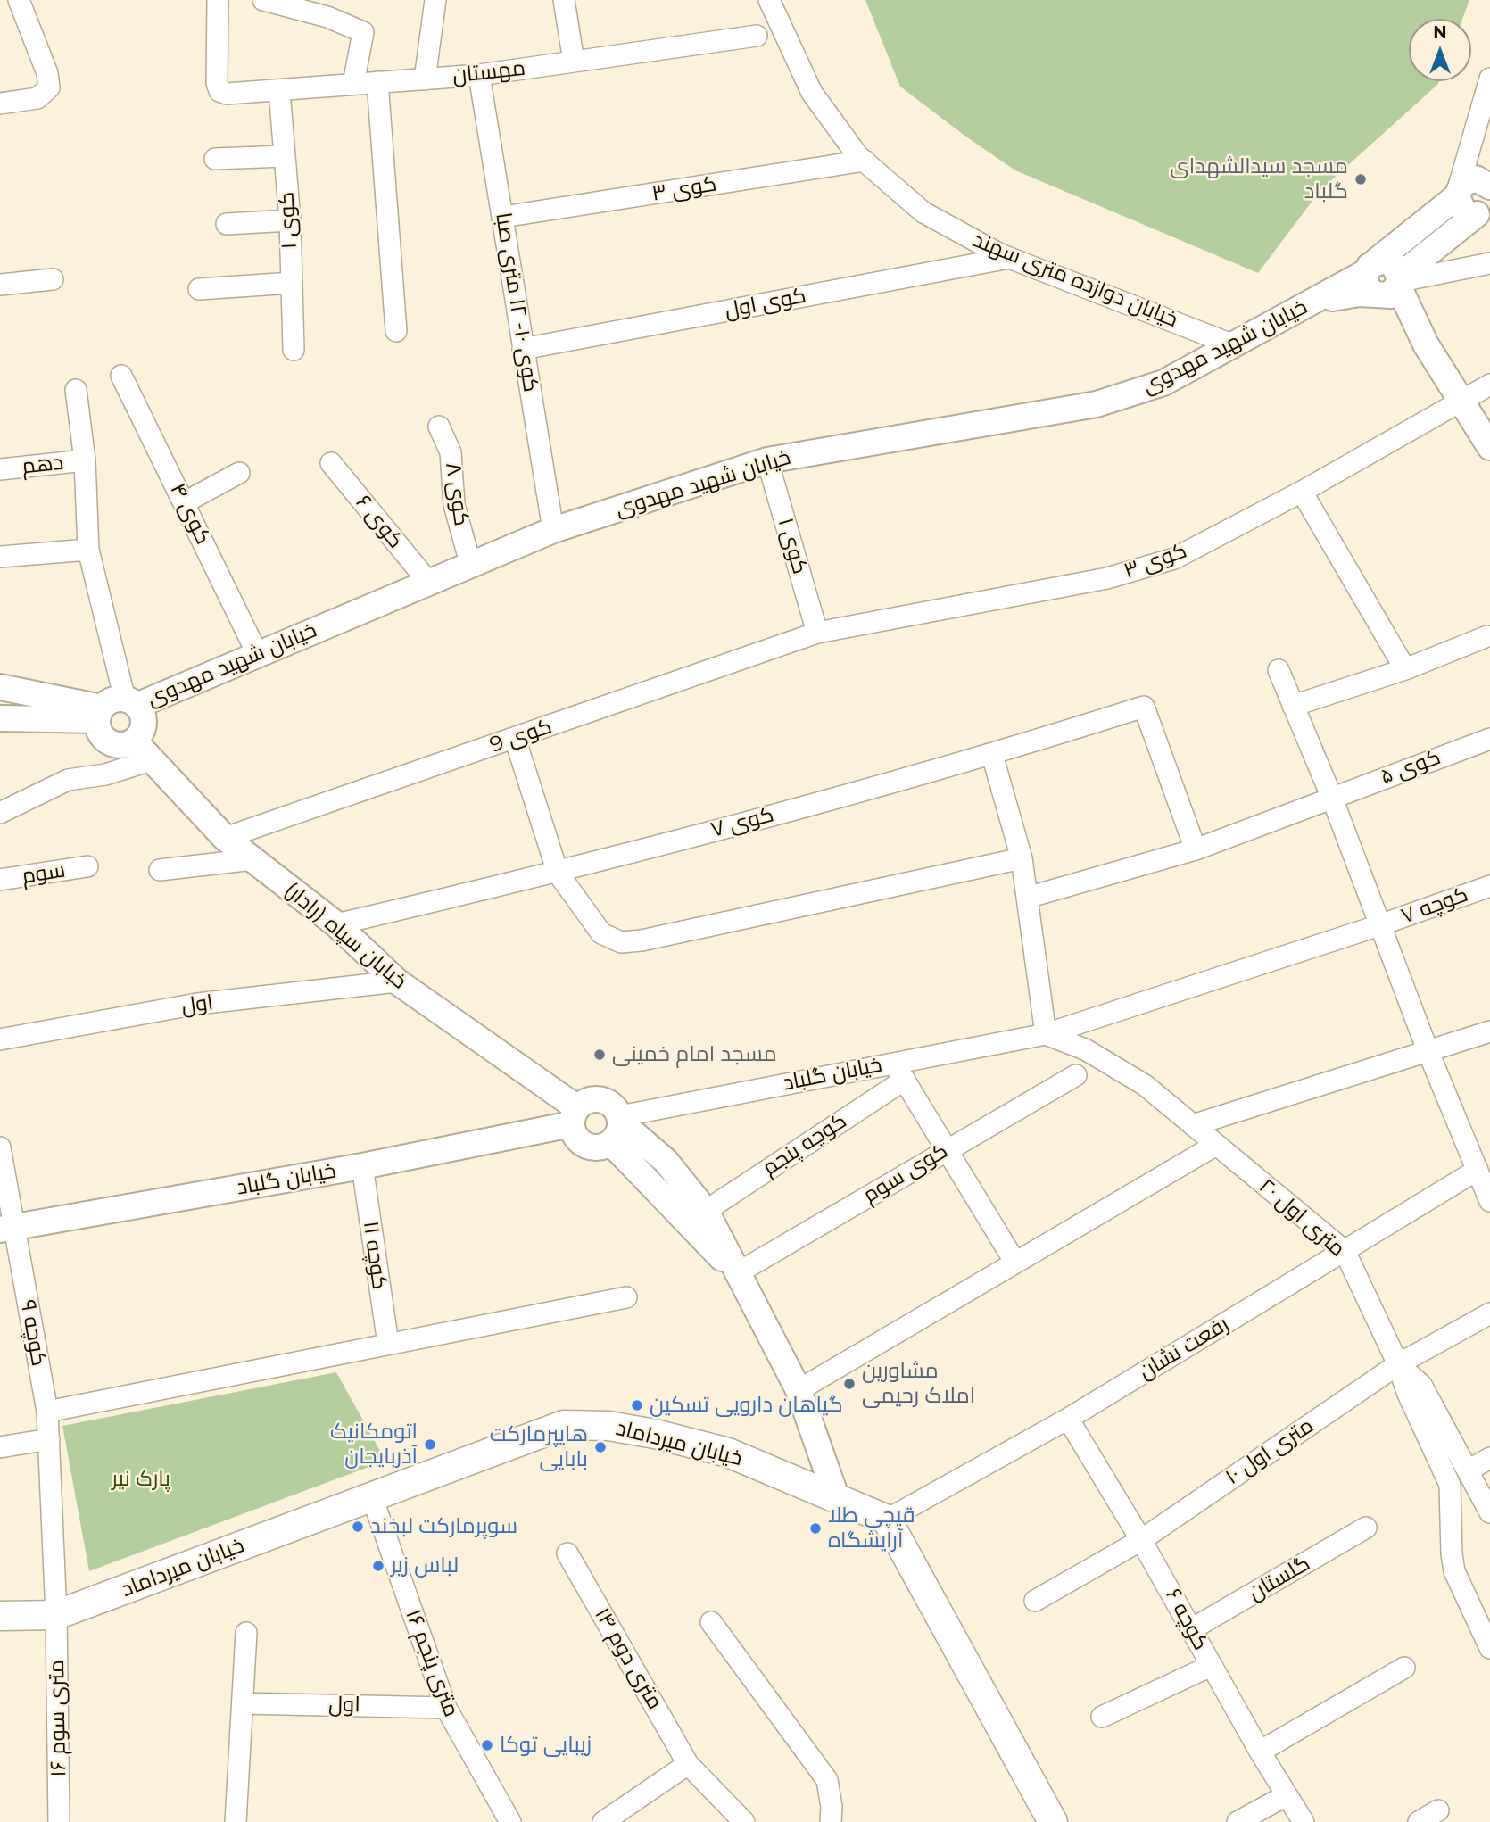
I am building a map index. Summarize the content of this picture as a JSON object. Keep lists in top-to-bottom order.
{
  "streets": {
    "main road": ["خیابان میرداماد"],
    "street": [
      "مهستان",
      "کوی ۳",
      "کوی ۱",
      "خیابان دوازده متری سهند",
      "کوی ۱۰- ۱۲ متری صبا",
      "کوی اول",
      "خیابان شهید مهدوی",
      "دهم",
      "کوی ۸",
      "کوی ۴",
      "کوی ۶",
      "کوی 9",
      "کوی ۵",
      "کوی ۷",
      "سوم",
      "کوچه ۷",
      "خیابان سپاه (رادار)",
      "اول",
      "خیابان گلباد",
      "کوچه پنجم",
      "کوی سوم",
      "۲۰ متری اول",
      "کوچه ۱۱",
      "کوچه ۹",
      "رفعت نشان",
      "۱۰ متری اول",
      "گلستان",
      "کوچه ۶",
      "۱۴ متری دوم",
      "۱۶ متری پنجم",
      "۱۶ متری سوم"
    ]
  },
  "crossings": [
    ["مهستان", "کوی ۱"],
    ["مهستان", "کوی ۱۰- ۱۲ متری صبا"],
    ["کوی ۳", "کوی ۱"],
    ["کوی ۳", "خیابان دوازده متری سهند"],
    ["کوی ۳", "کوی ۱۰- ۱۲ متری صبا"],
    ["کوی ۳", "کوی 9"],
    ["کوی ۱", "خیابان شهید مهدوی"],
    ["کوی ۱", "کوی 9"],
    ["خیابان دوازده متری سهند", "کوی اول"],
    ["خیابان دوازده متری سهند", "خیابان شهید مهدوی"],
    ["کوی ۱۰- ۱۲ متری صبا", "کوی اول"],
    ["کوی ۱۰- ۱۲ متری صبا", "خیابان شهید مهدوی"],
    ["خیابان شهید مهدوی", "کوی ۸"],
    ["خیابان شهید مهدوی", "کوی ۴"],
    ["خیابان شهید مهدوی", "کوی ۶"],
    ["خیابان شهید مهدوی", "خیابان سپاه (رادار)"],
    ["کوی 9", "خیابان سپاه (رادار)"],
    ["کوی ۵", "کوی ۷"],
    ["کوی ۷", "خیابان سپاه (رادار)"],
    ["کوچه ۷", "خیابان گلباد"],
    ["کوچه ۷", "۲۰ متری اول"],
    ["خیابان سپاه (رادار)", "اول"],
    ["خیابان سپاه (رادار)", "خیابان گلباد"],
    ["اول", "۱۶ متری پنجم"],
    ["خیابان گلباد", "۲۰ متری اول"],
    ["خیابان گلباد", "کوچه ۱۱"],
    ["خیابان گلباد", "کوچه ۹"],
    ["۲۰ متری اول", "رفعت نشان"],
    ["۲۰ متری اول", "۱۰ متری اول"],
    ["کوچه ۹", "۱۶ متری سوم"],
    ["رفعت نشان", "خیابان میرداماد"],
    ["رفعت نشان", "کوچه ۶"],
    ["خیابان میرداماد", "۱۶ متری پنجم"],
    ["خیابان میرداماد", "۱۶ متری سوم"],
    ["۱۰ متری اول", "کوچه ۶"],
    ["گلستان", "کوچه ۶"]
  ],
  "parks": ["پارک نیر"],
  "places": [
    "مسجد سیدالشهدای گلباد",
    "مسجد امام خمینی",
    "مشاورین املاک رحیمی",
    "گیاهان دارویی تسکین",
    "اتومکانیک آذربایجان",
    "هایپرمارکت بابایی",
    "سوپرمارکت لبخند",
    "قیچی طلا آرایشگاه",
    "لباس زیر",
    "زیبایی توکا"
  ],
  "north": "top"
}
